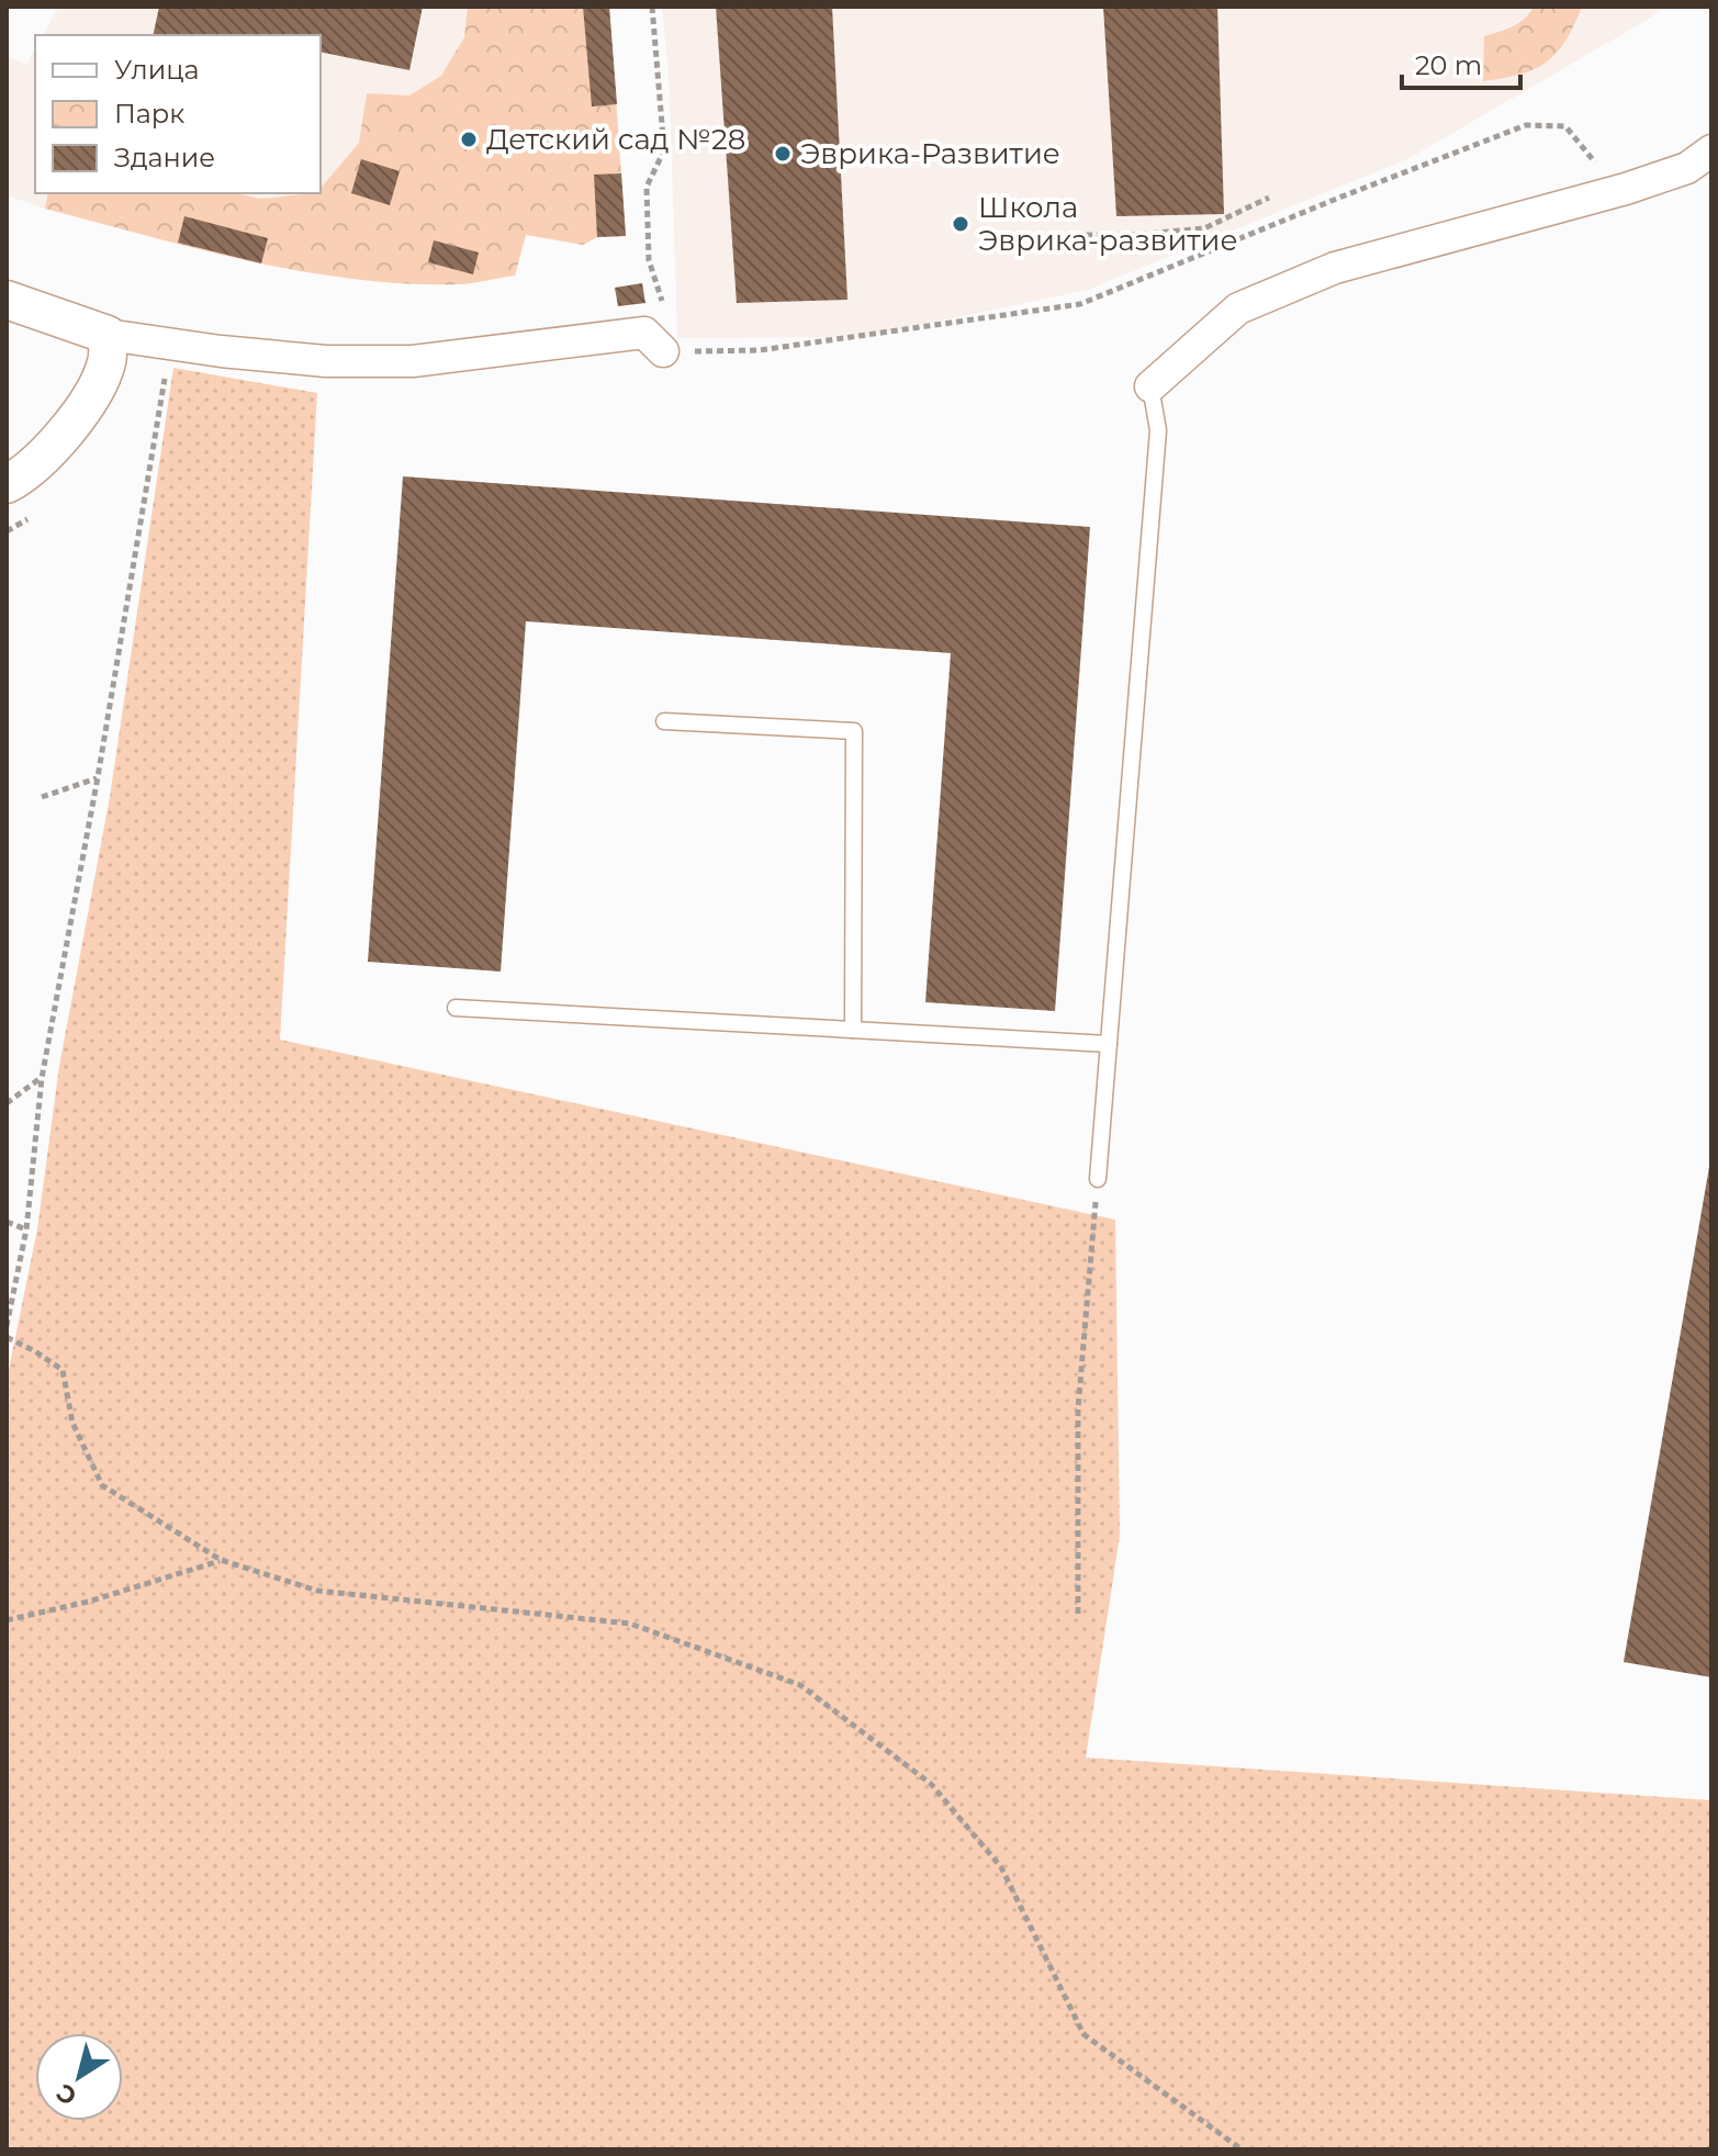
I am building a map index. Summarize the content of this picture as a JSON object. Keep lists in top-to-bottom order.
{
  "places": ["Детский сад №28", "Эврика-Развитие", "Школа Эврика-развитие"],
  "legend": ["Улица", "Парк", "Здание"],
  "scale_bar": "20 m",
  "north": "bottom left"
}
